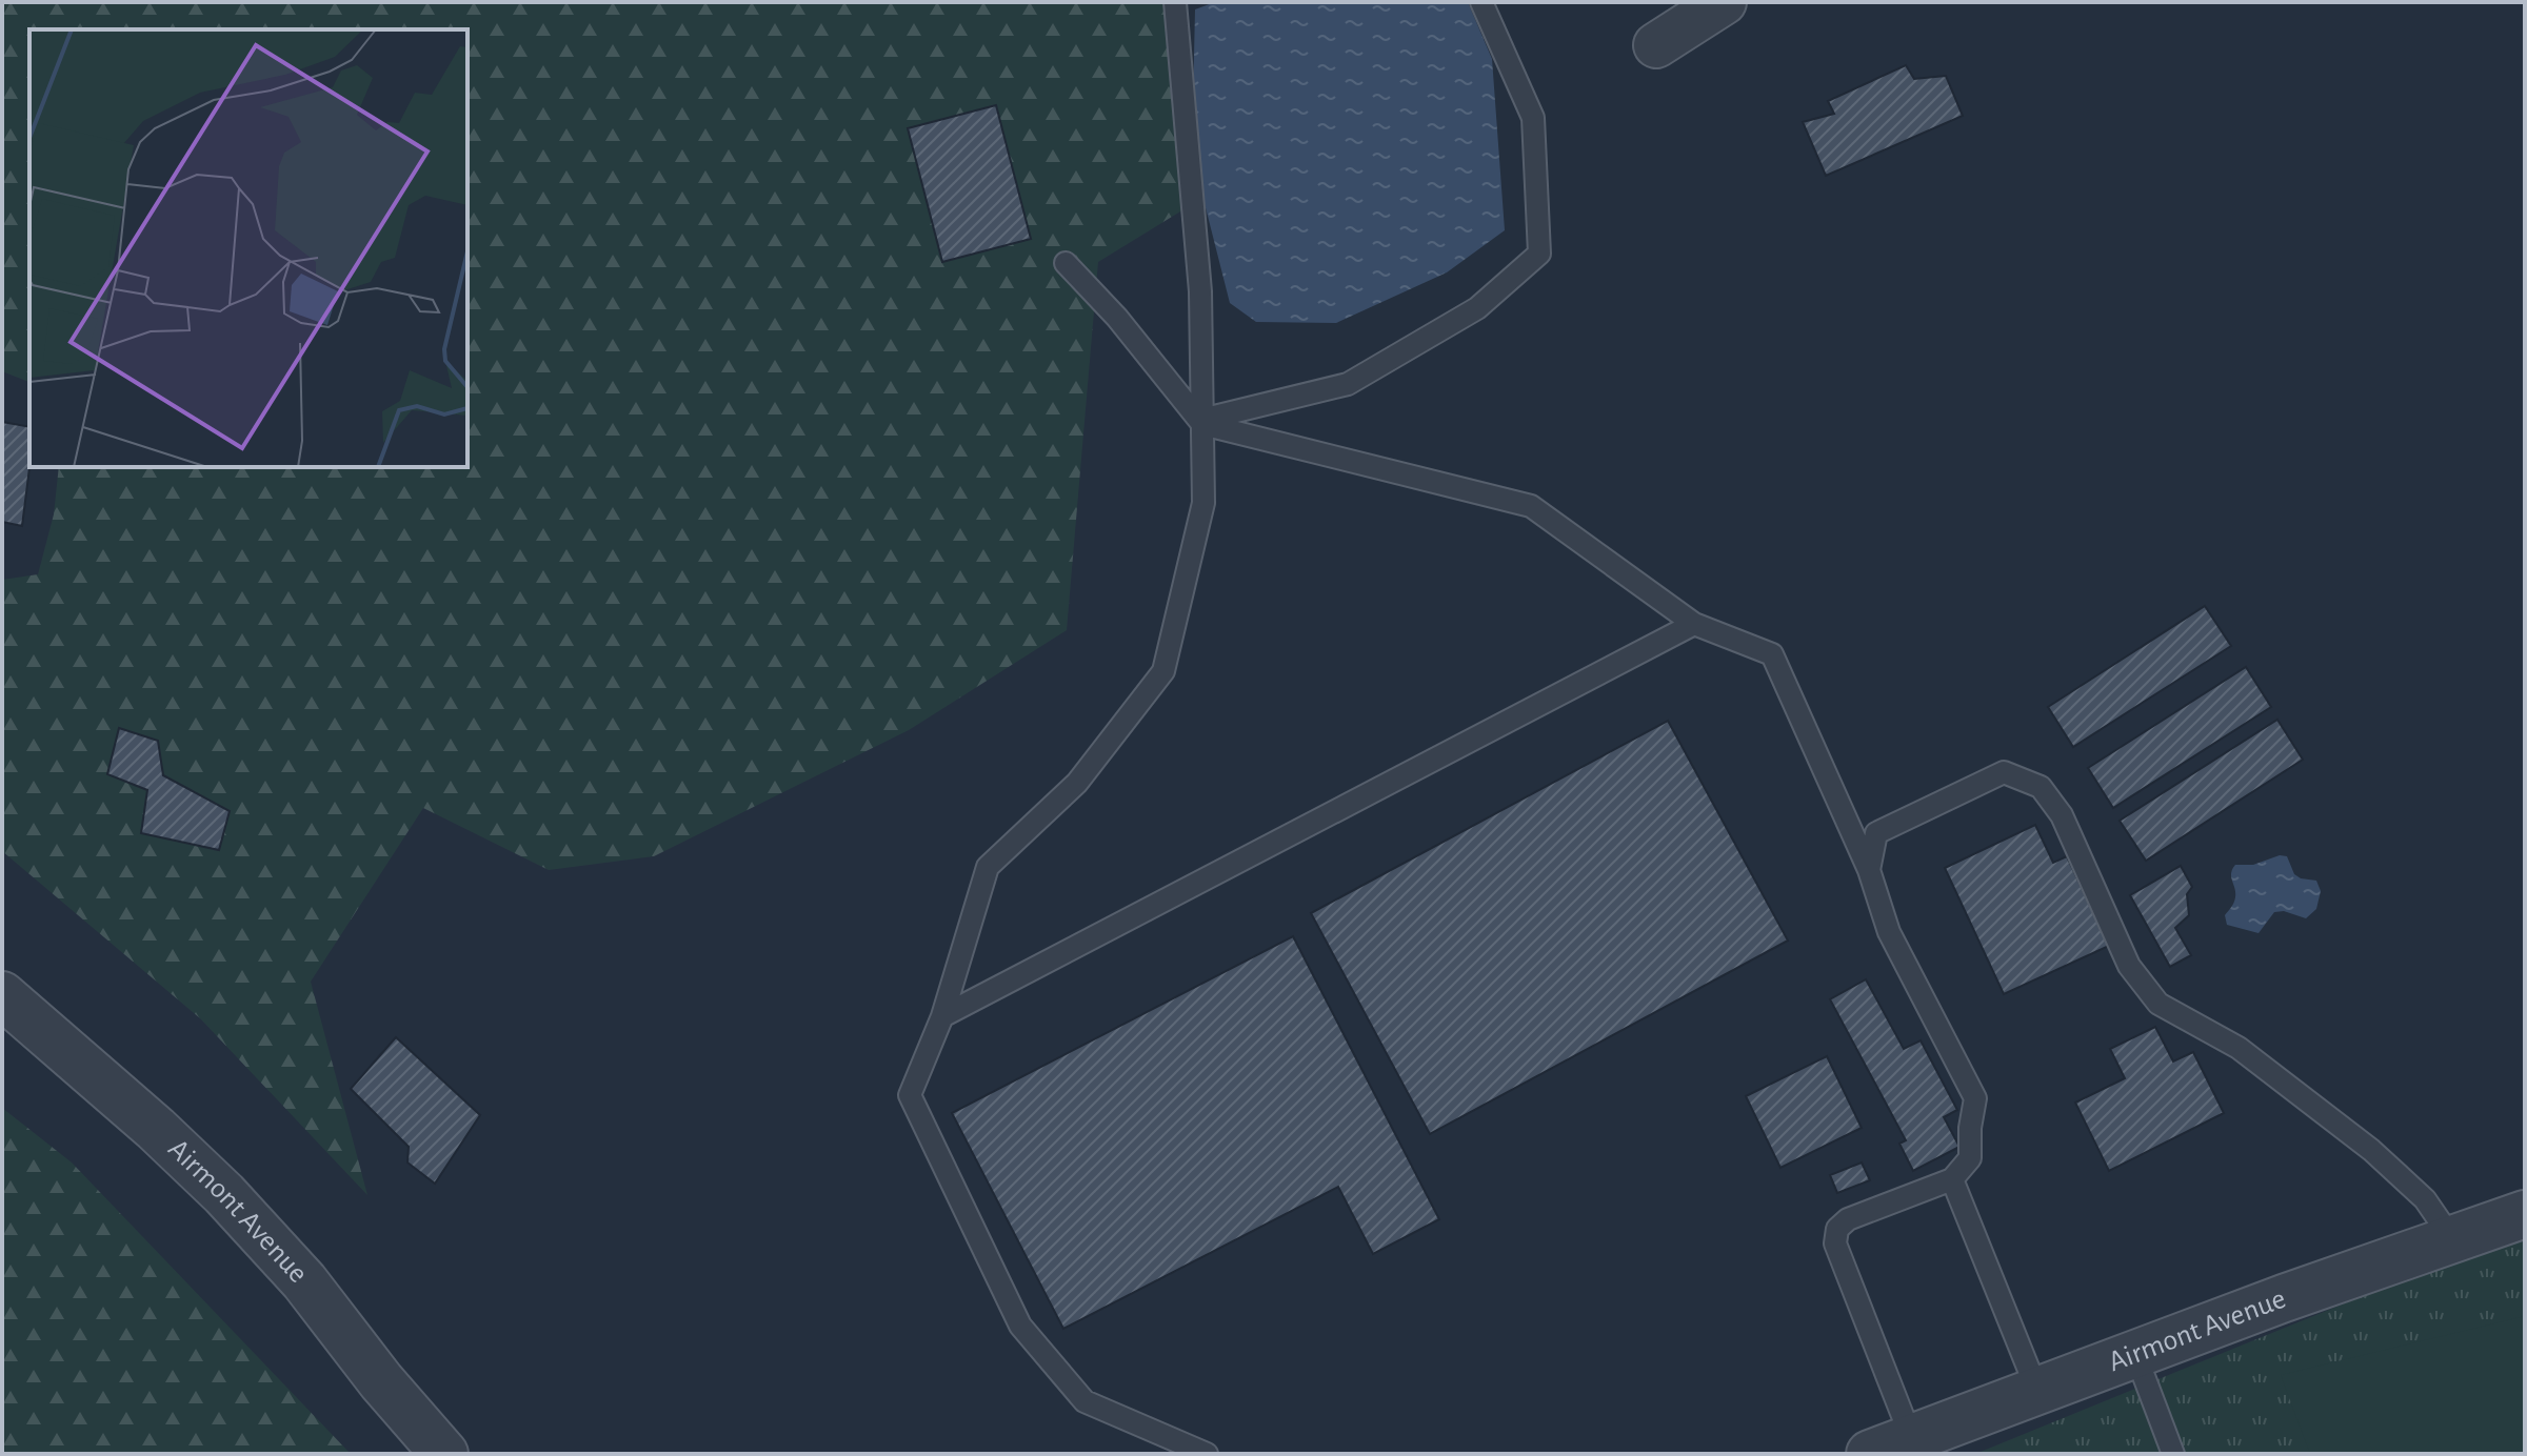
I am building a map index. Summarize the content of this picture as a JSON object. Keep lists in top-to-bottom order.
{
  "streets": {
    "street": ["Airmont Avenue"]
  }
}
